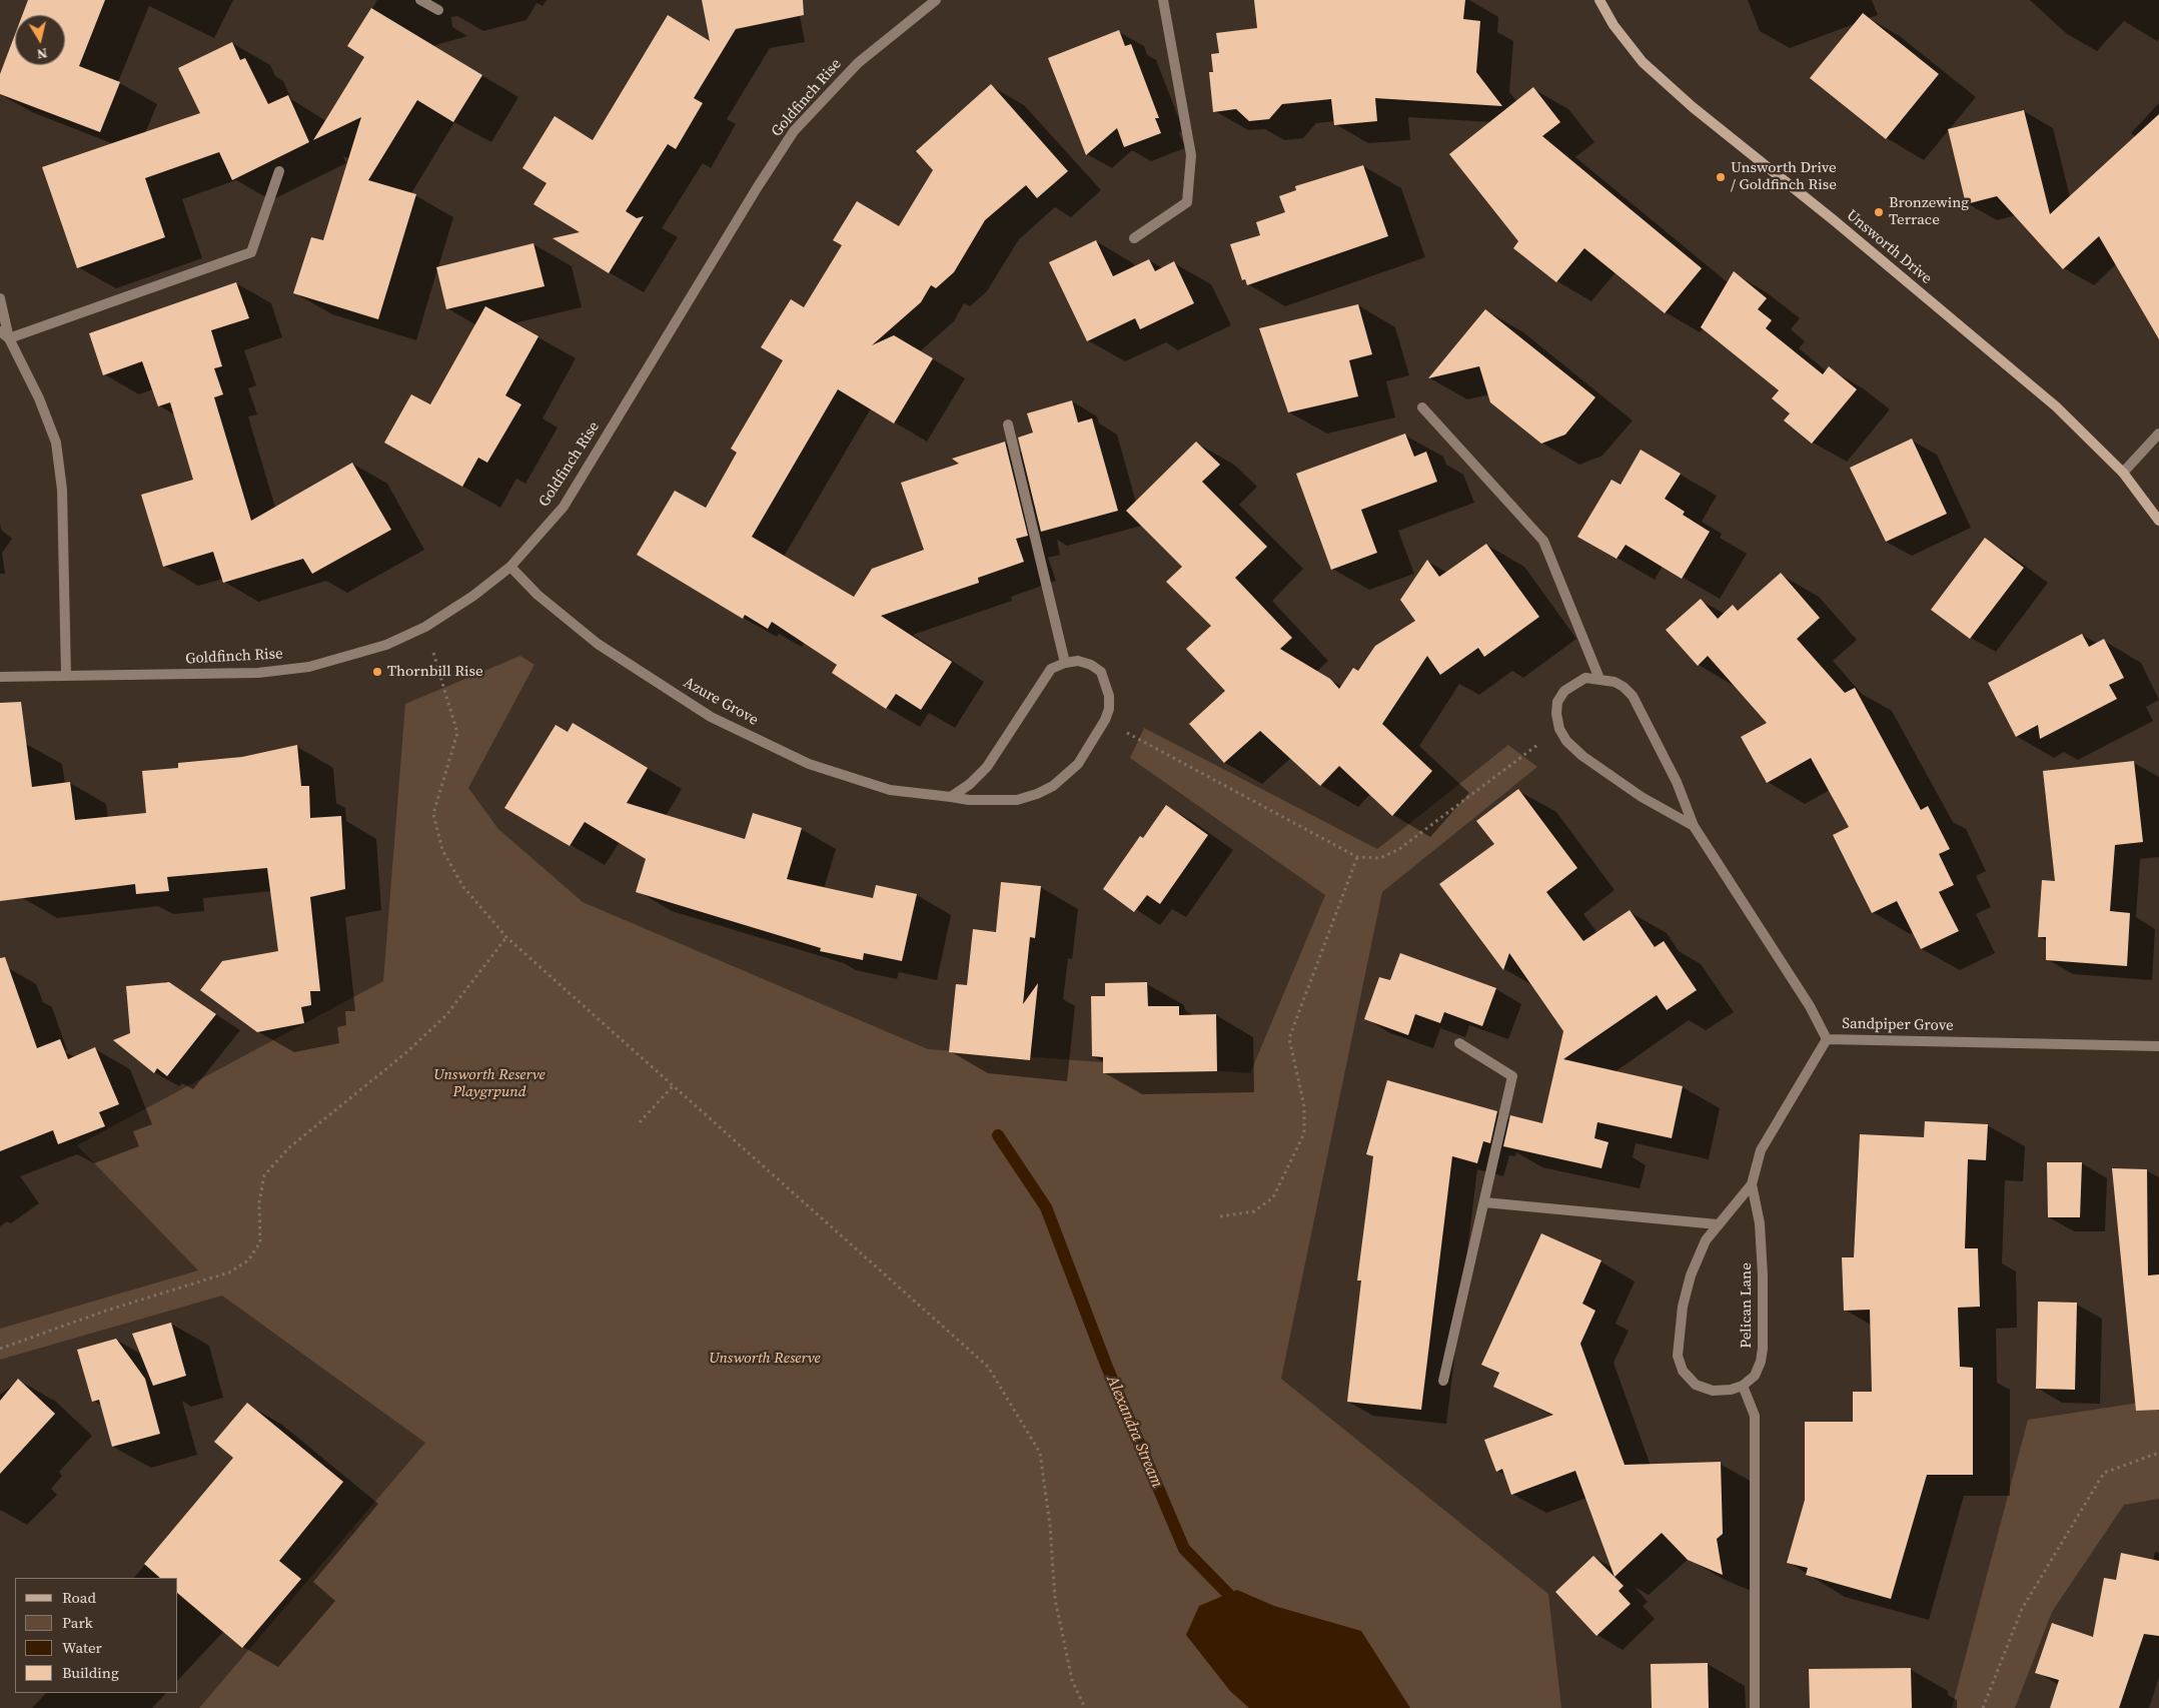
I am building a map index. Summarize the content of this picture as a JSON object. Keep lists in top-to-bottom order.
{
  "streets": {
    "street": [
      "Goldfinch Rise",
      "Unsworth Drive",
      "Azure Grove",
      "Sandpiper Grove",
      "Pelican Lane"
    ]
  },
  "crossings": [
    ["Goldfinch Rise", "Azure Grove"],
    ["Sandpiper Grove", "Pelican Lane"]
  ],
  "water": ["Alexandra Stream"],
  "parks": ["Unsworth Reserve Playgrpund", "Unsworth Reserve"],
  "places": ["Unsworth Drive / Goldfinch Rise", "Bronzewing Terrace", "Thornbill Rise"],
  "legend": [
    "Road",
    "Park",
    "Water",
    "Building"
  ],
  "north": "bottom"
}
